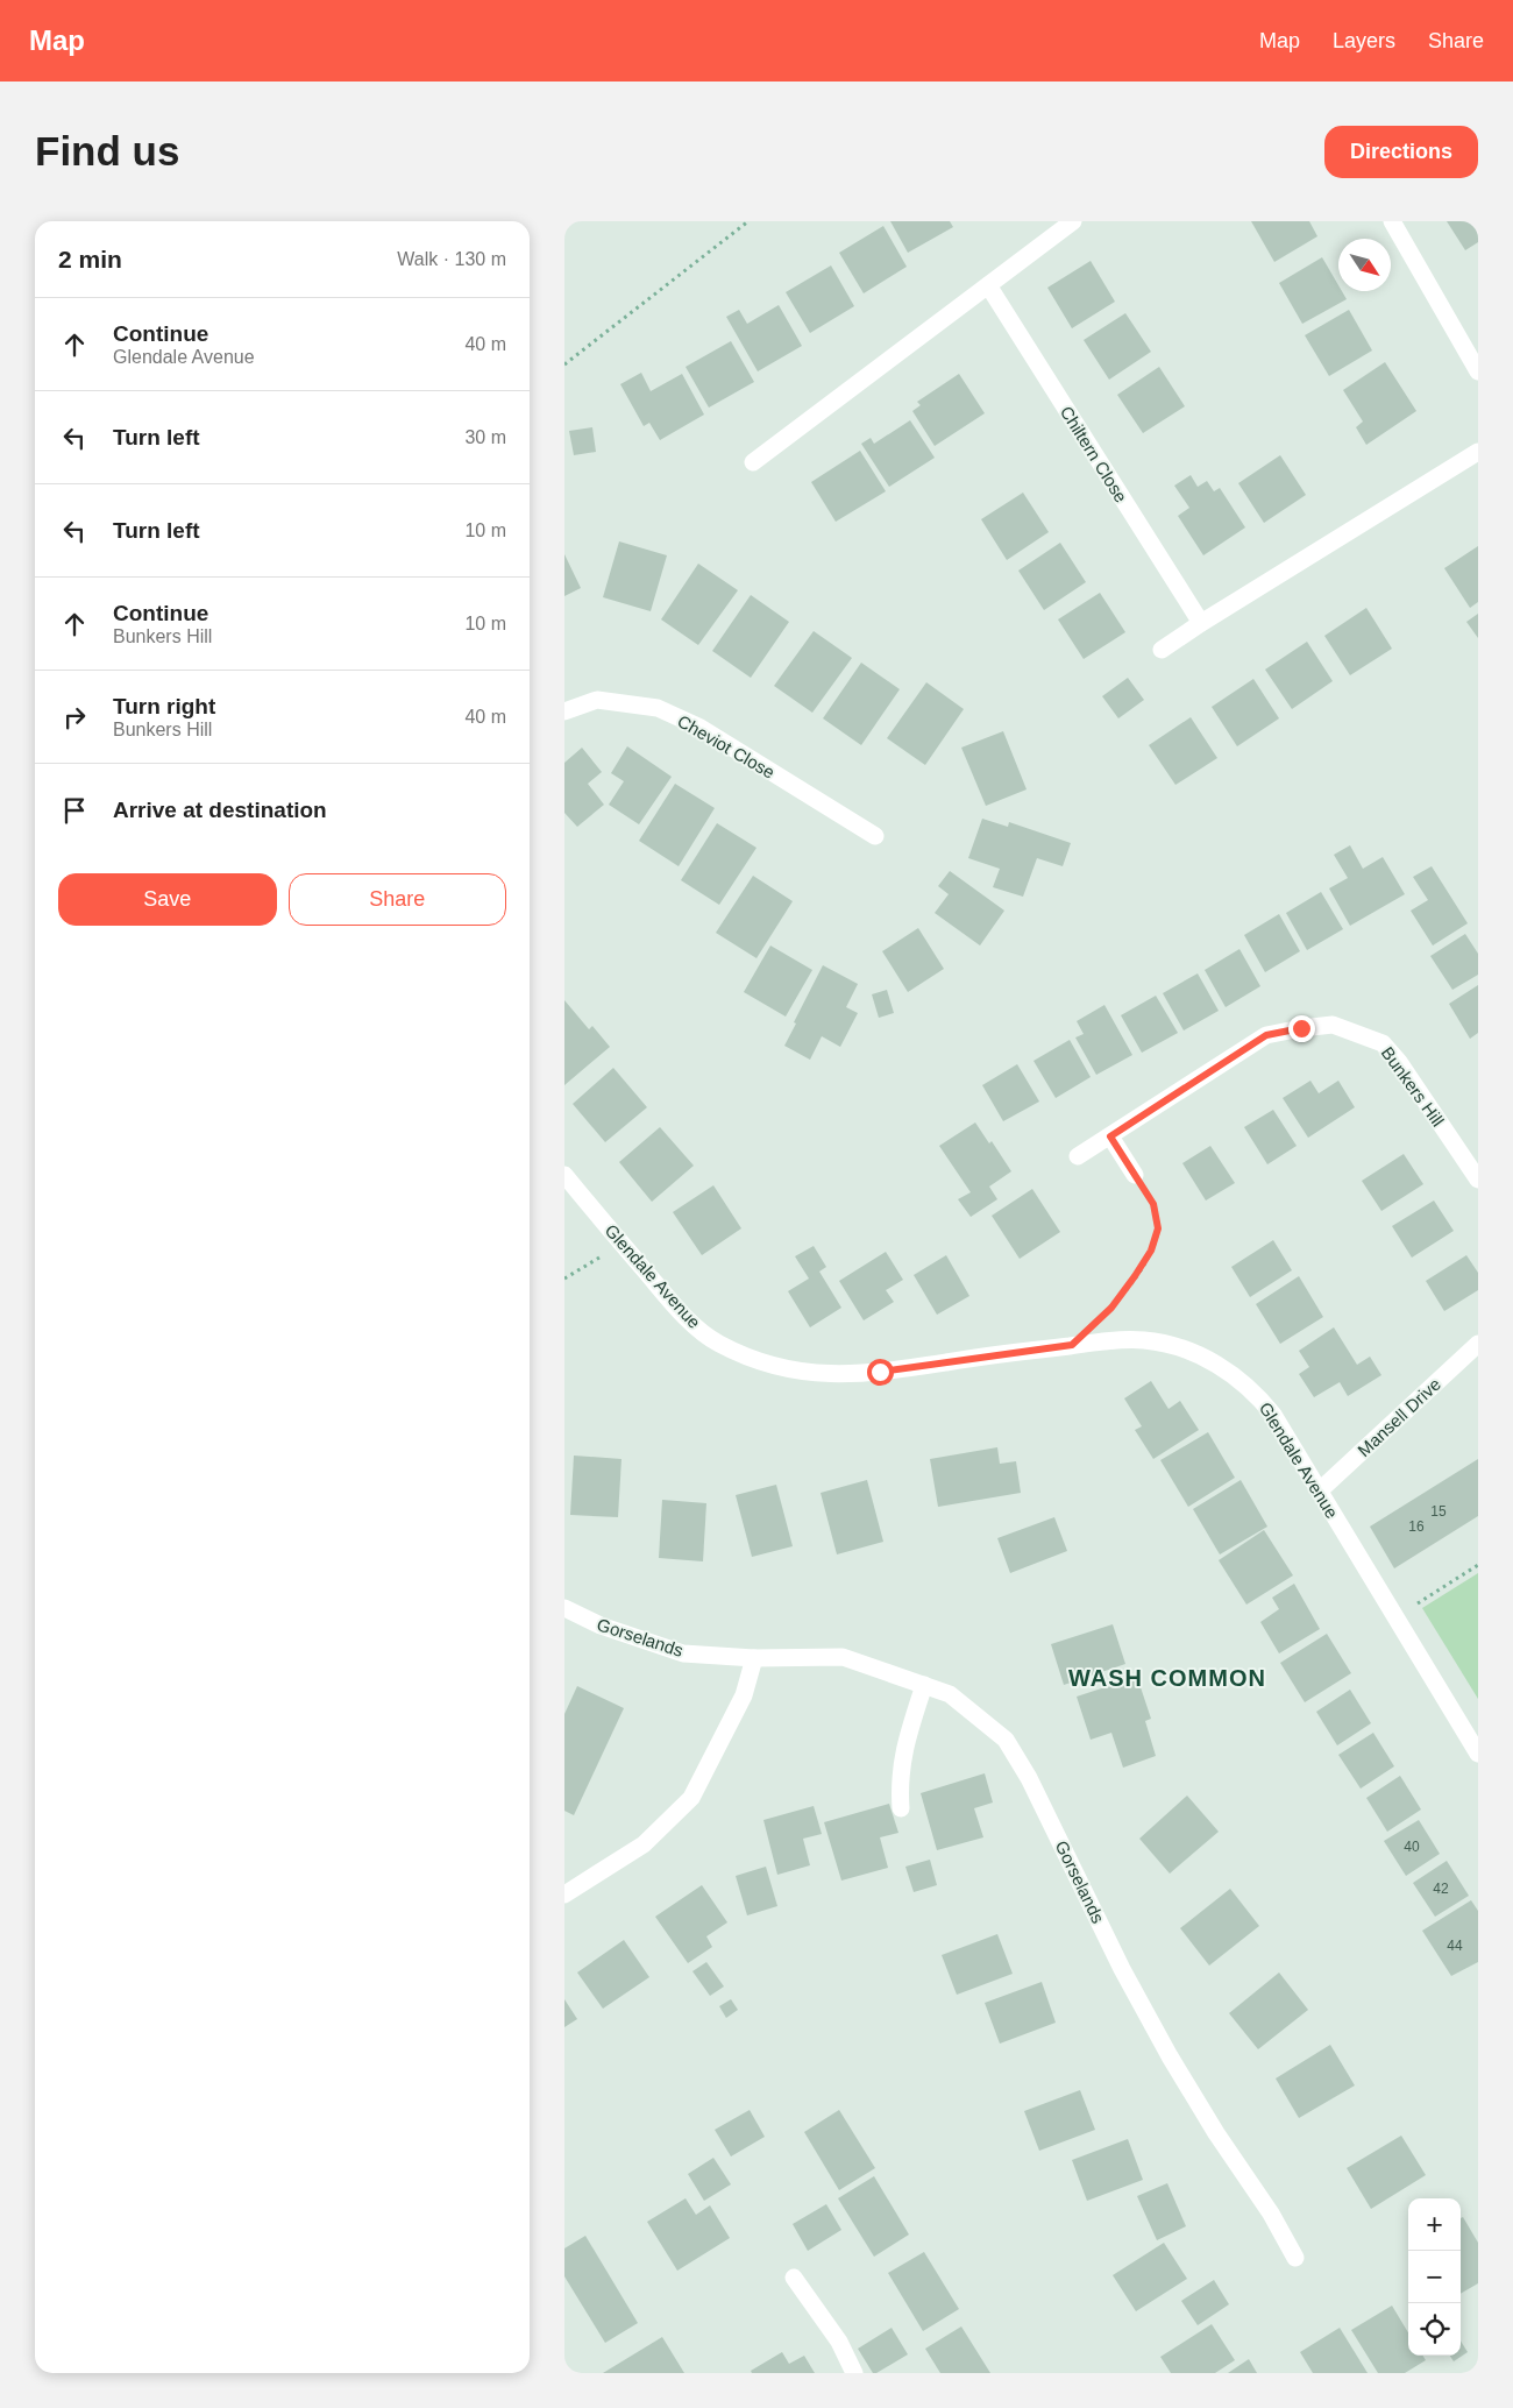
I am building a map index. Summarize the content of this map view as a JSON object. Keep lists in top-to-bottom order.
{
  "streets": {
    "street": [
      "Chiltern Close",
      "Cheviot Close",
      "Bunkers Hill",
      "Glendale Avenue",
      "Mansell Drive",
      "Gorselands"
    ]
  },
  "crossings": [
    ["Glendale Avenue", "Mansell Drive"]
  ],
  "districts": ["WASH COMMON"],
  "house_numbers": [
    "15",
    "16",
    "40",
    "42",
    "44"
  ],
  "north": "bottom right",
  "page": {
    "header": "Map",
    "nav": ["Map", "Layers", "Share"],
    "buttons": [
      "Directions",
      ["Save", "Share"]
    ],
    "title": "Find us",
    "heading": ["2 min", "Walk · 130 m"],
    "list": [
      ["Continue", "Glendale Avenue", "40 m"],
      ["Turn left", "30 m"],
      ["Turn left", "10 m"],
      ["Continue", "Bunkers Hill", "10 m"],
      ["Turn right", "Bunkers Hill", "40 m"],
      "Arrive at destination"
    ],
    "map_buttons": ["+", "−"]
  }
}
